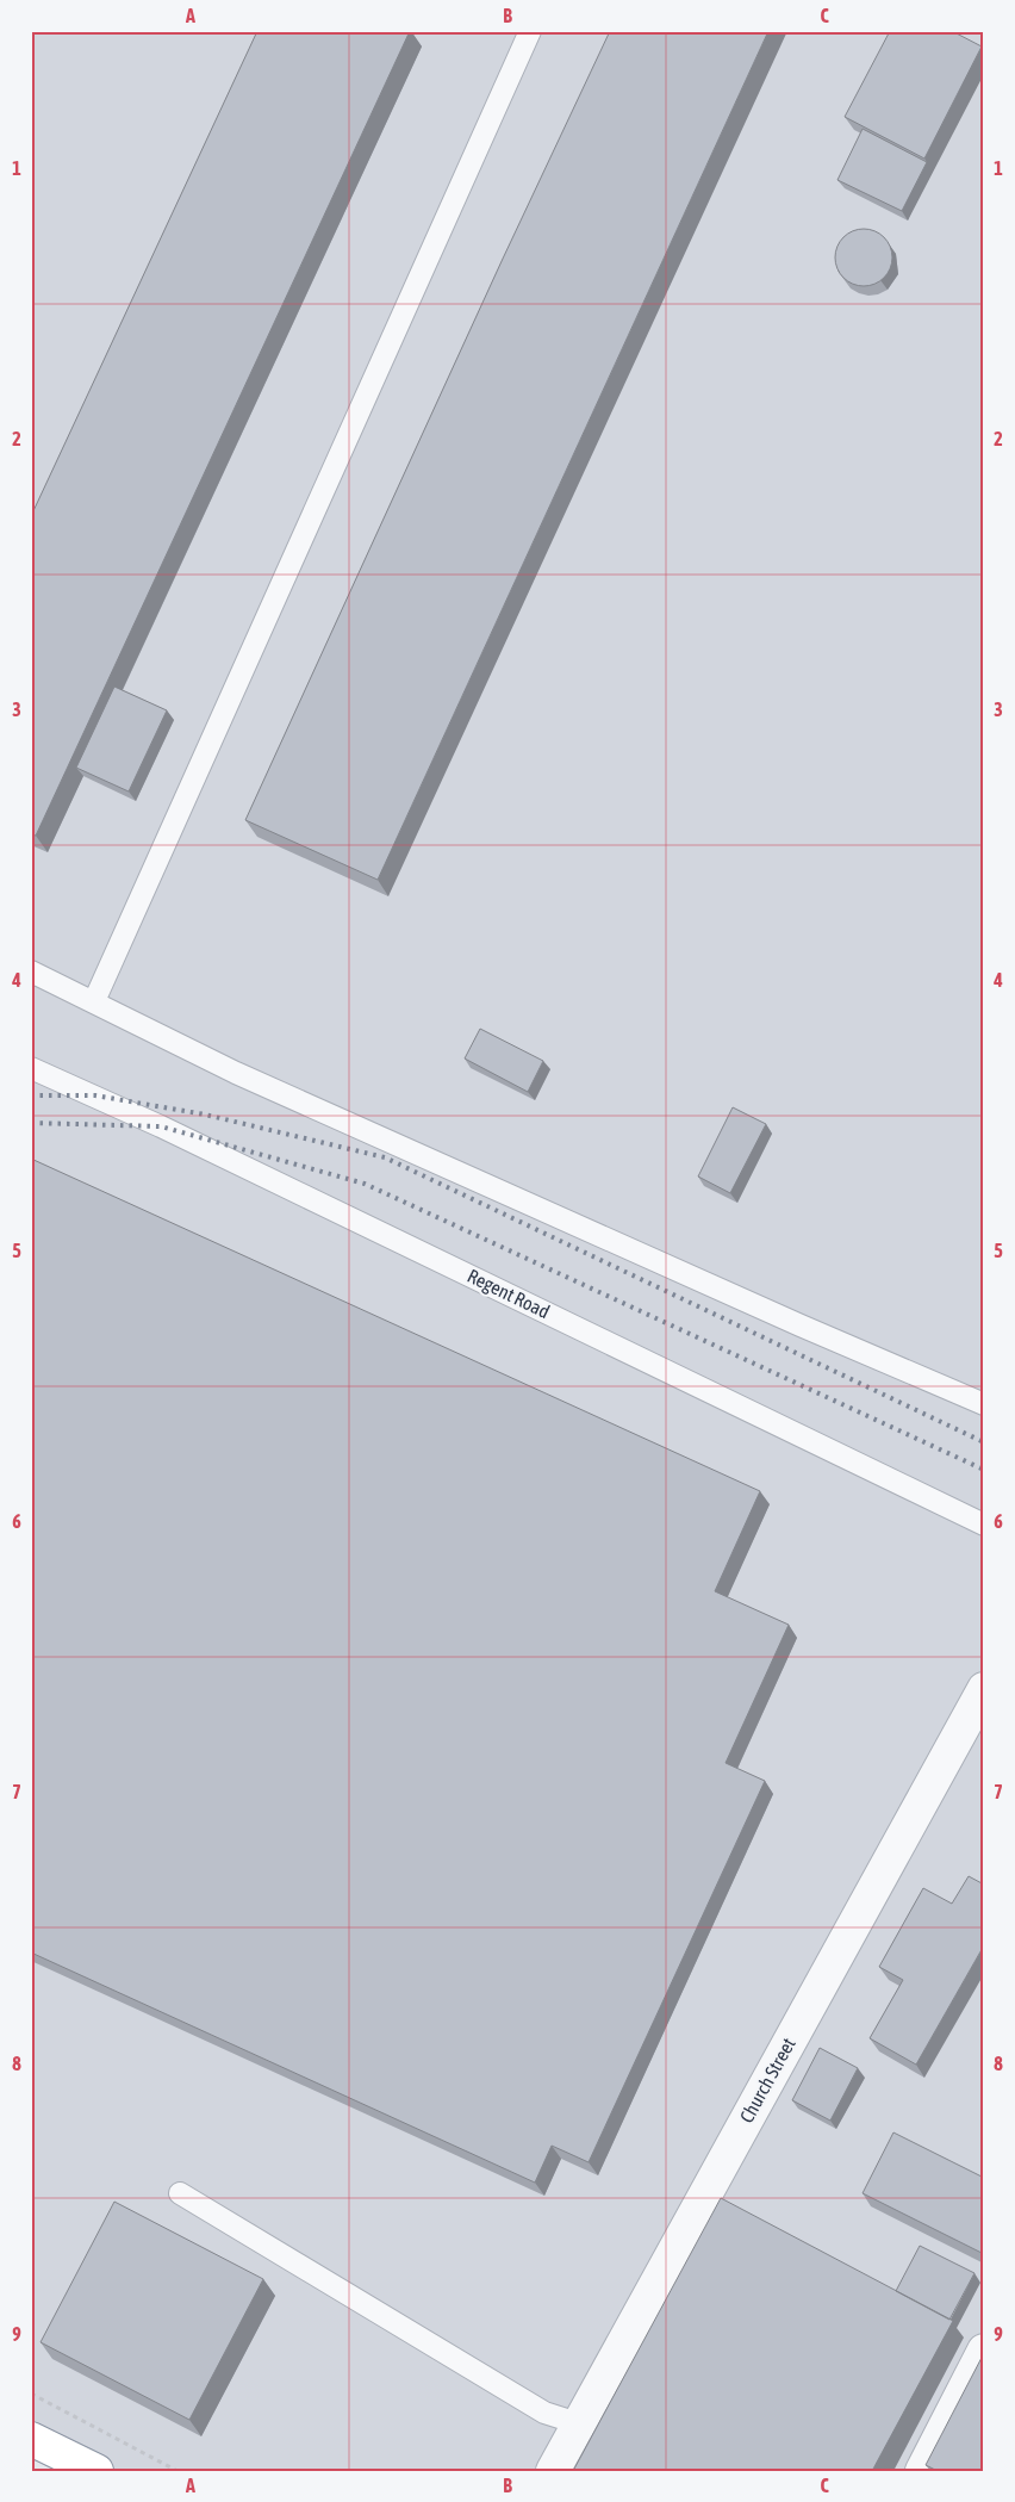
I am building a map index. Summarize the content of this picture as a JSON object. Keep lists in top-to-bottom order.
{
  "streets": {
    "street": ["Church Street"],
    "lane": ["Regent Road"]
  },
  "grid": {
    "columns": ["A", "B", "C"],
    "rows": [
      "1",
      "2",
      "3",
      "4",
      "5",
      "6",
      "7",
      "8",
      "9"
    ]
  }
}
